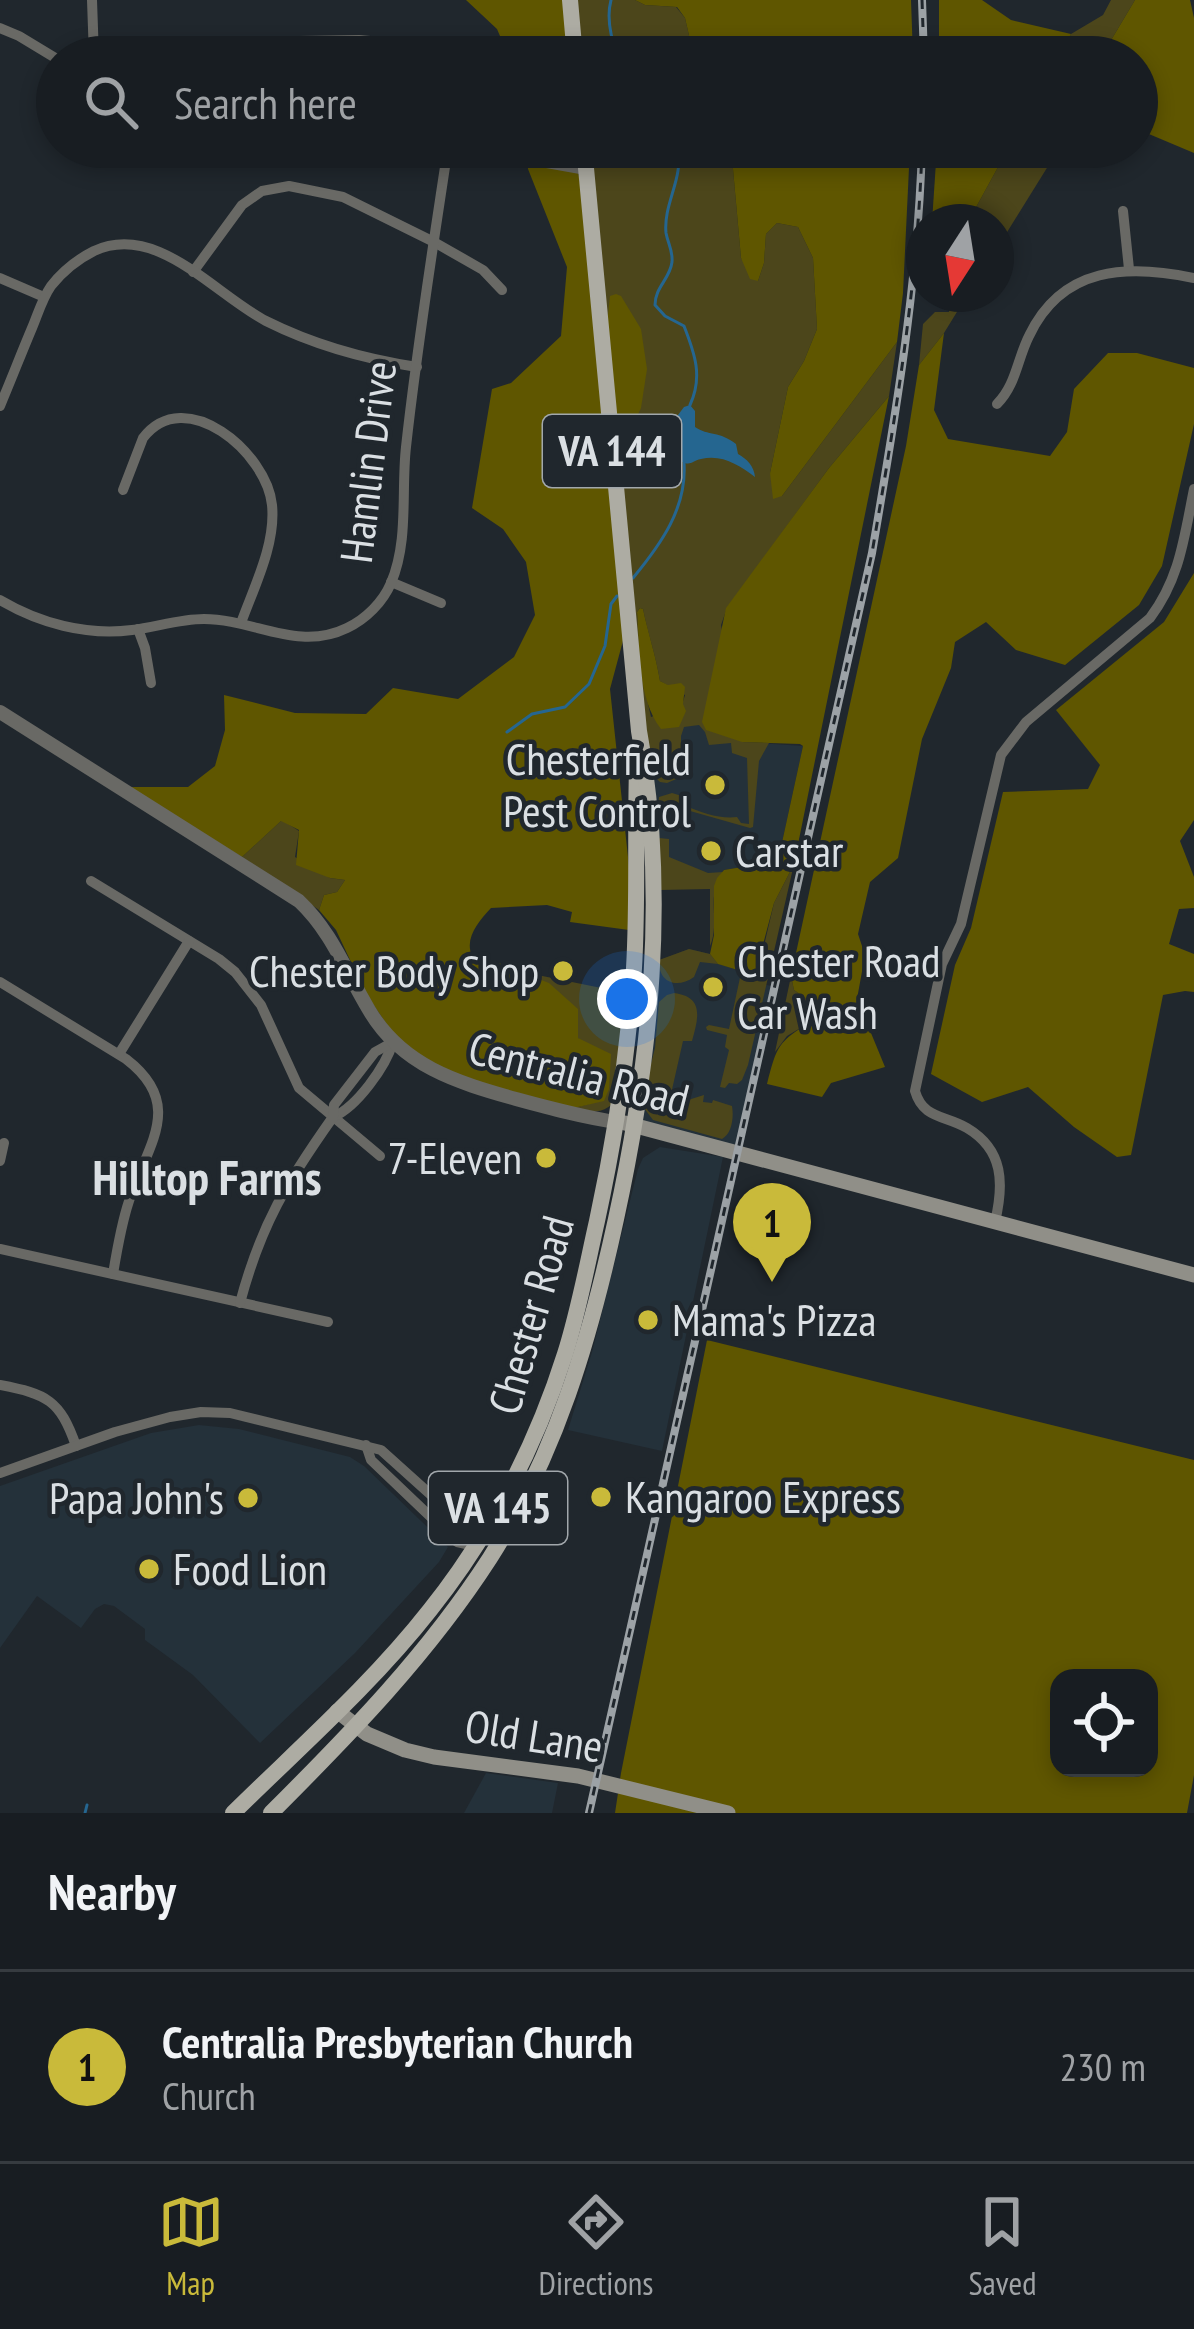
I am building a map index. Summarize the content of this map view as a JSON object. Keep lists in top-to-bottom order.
{
  "streets": {
    "main road": [
      "VA 144",
      "Centralia Road",
      "Chester Road",
      "VA 145",
      "Old Lane"
    ],
    "street": ["Hamlin Drive"]
  },
  "crossings": [
    ["Centralia Road", "Chester Road"],
    ["Chester Road", "Old Lane"]
  ],
  "districts": ["Hilltop Farms"],
  "places": [
    "Chesterfield Pest Control",
    "Carstar",
    "Chester Body Shop",
    "Chester Road Car Wash",
    "7-Eleven",
    "Mama's Pizza",
    "Kangaroo Express",
    "Papa John's",
    "Food Lion"
  ],
  "north": "bottom",
  "page": {
    "search": "Search here",
    "pins": "1",
    "heading": "Nearby",
    "list": [
      {
        "mark": "1",
        "name": "Centralia Presbyterian Church",
        "note": "Church",
        "value": "230 m"
      }
    ],
    "nav": ["Map", "Directions", "Saved"]
  }
}
